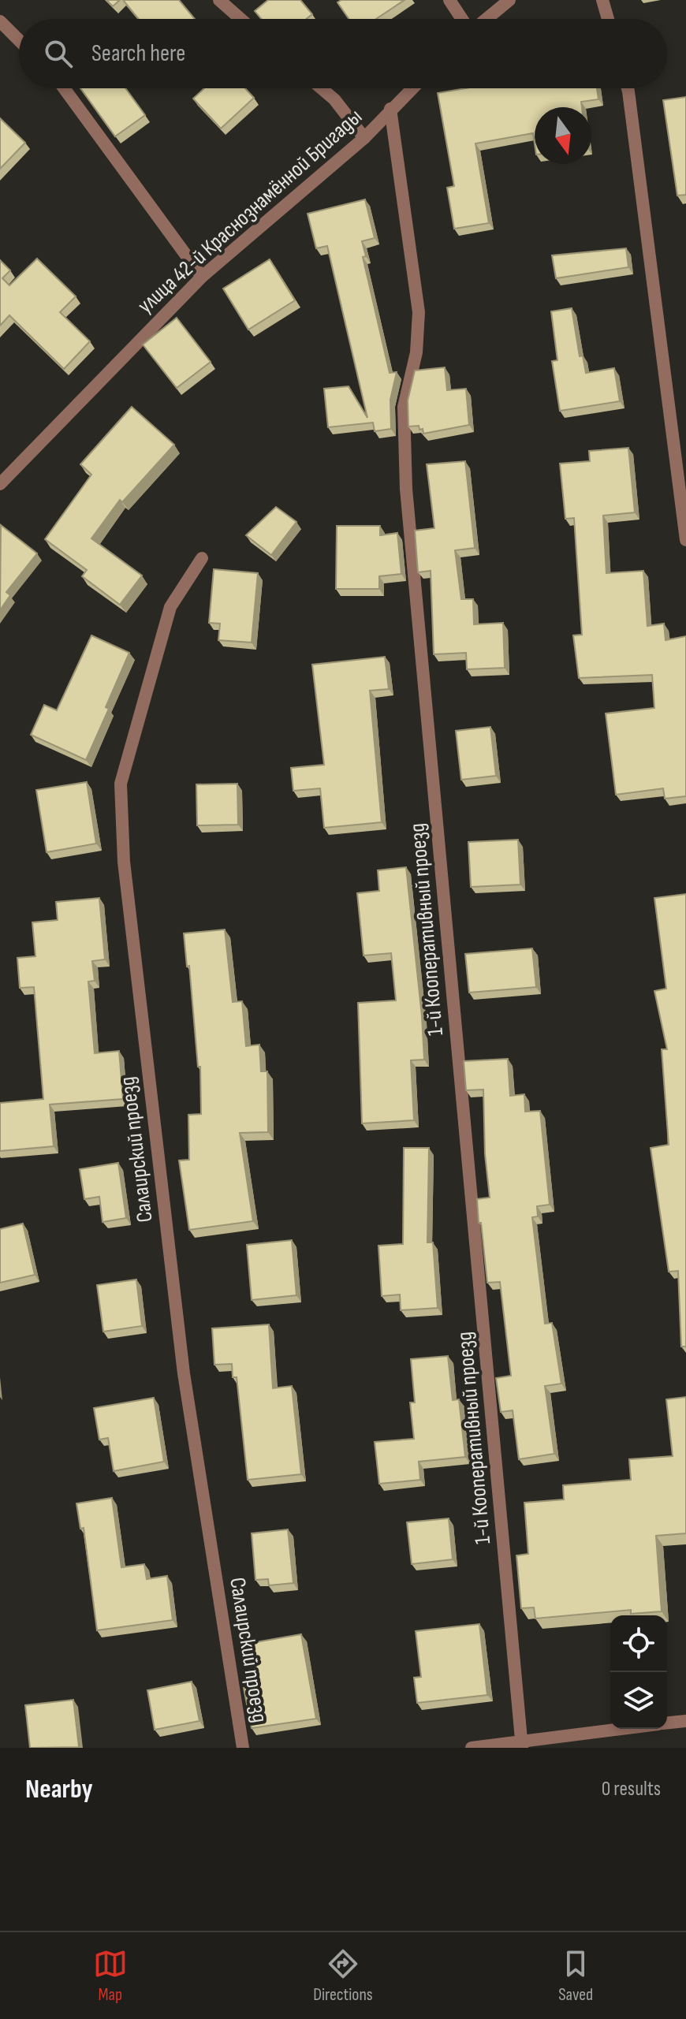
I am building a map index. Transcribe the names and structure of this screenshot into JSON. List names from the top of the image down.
{
  "streets": {
    "street": ["улица 42-й Краснознамённой Бригады", "1-й Кооперативный проезд", "Салаирский проезд"]
  },
  "crossings": [
    ["улица 42-й Краснознамённой Бригады", "1-й Кооперативный проезд"]
  ],
  "north": "bottom",
  "page": {
    "search": "Search here",
    "heading": ["Nearby", "0 results"],
    "nav": ["Map", "Directions", "Saved"]
  }
}
